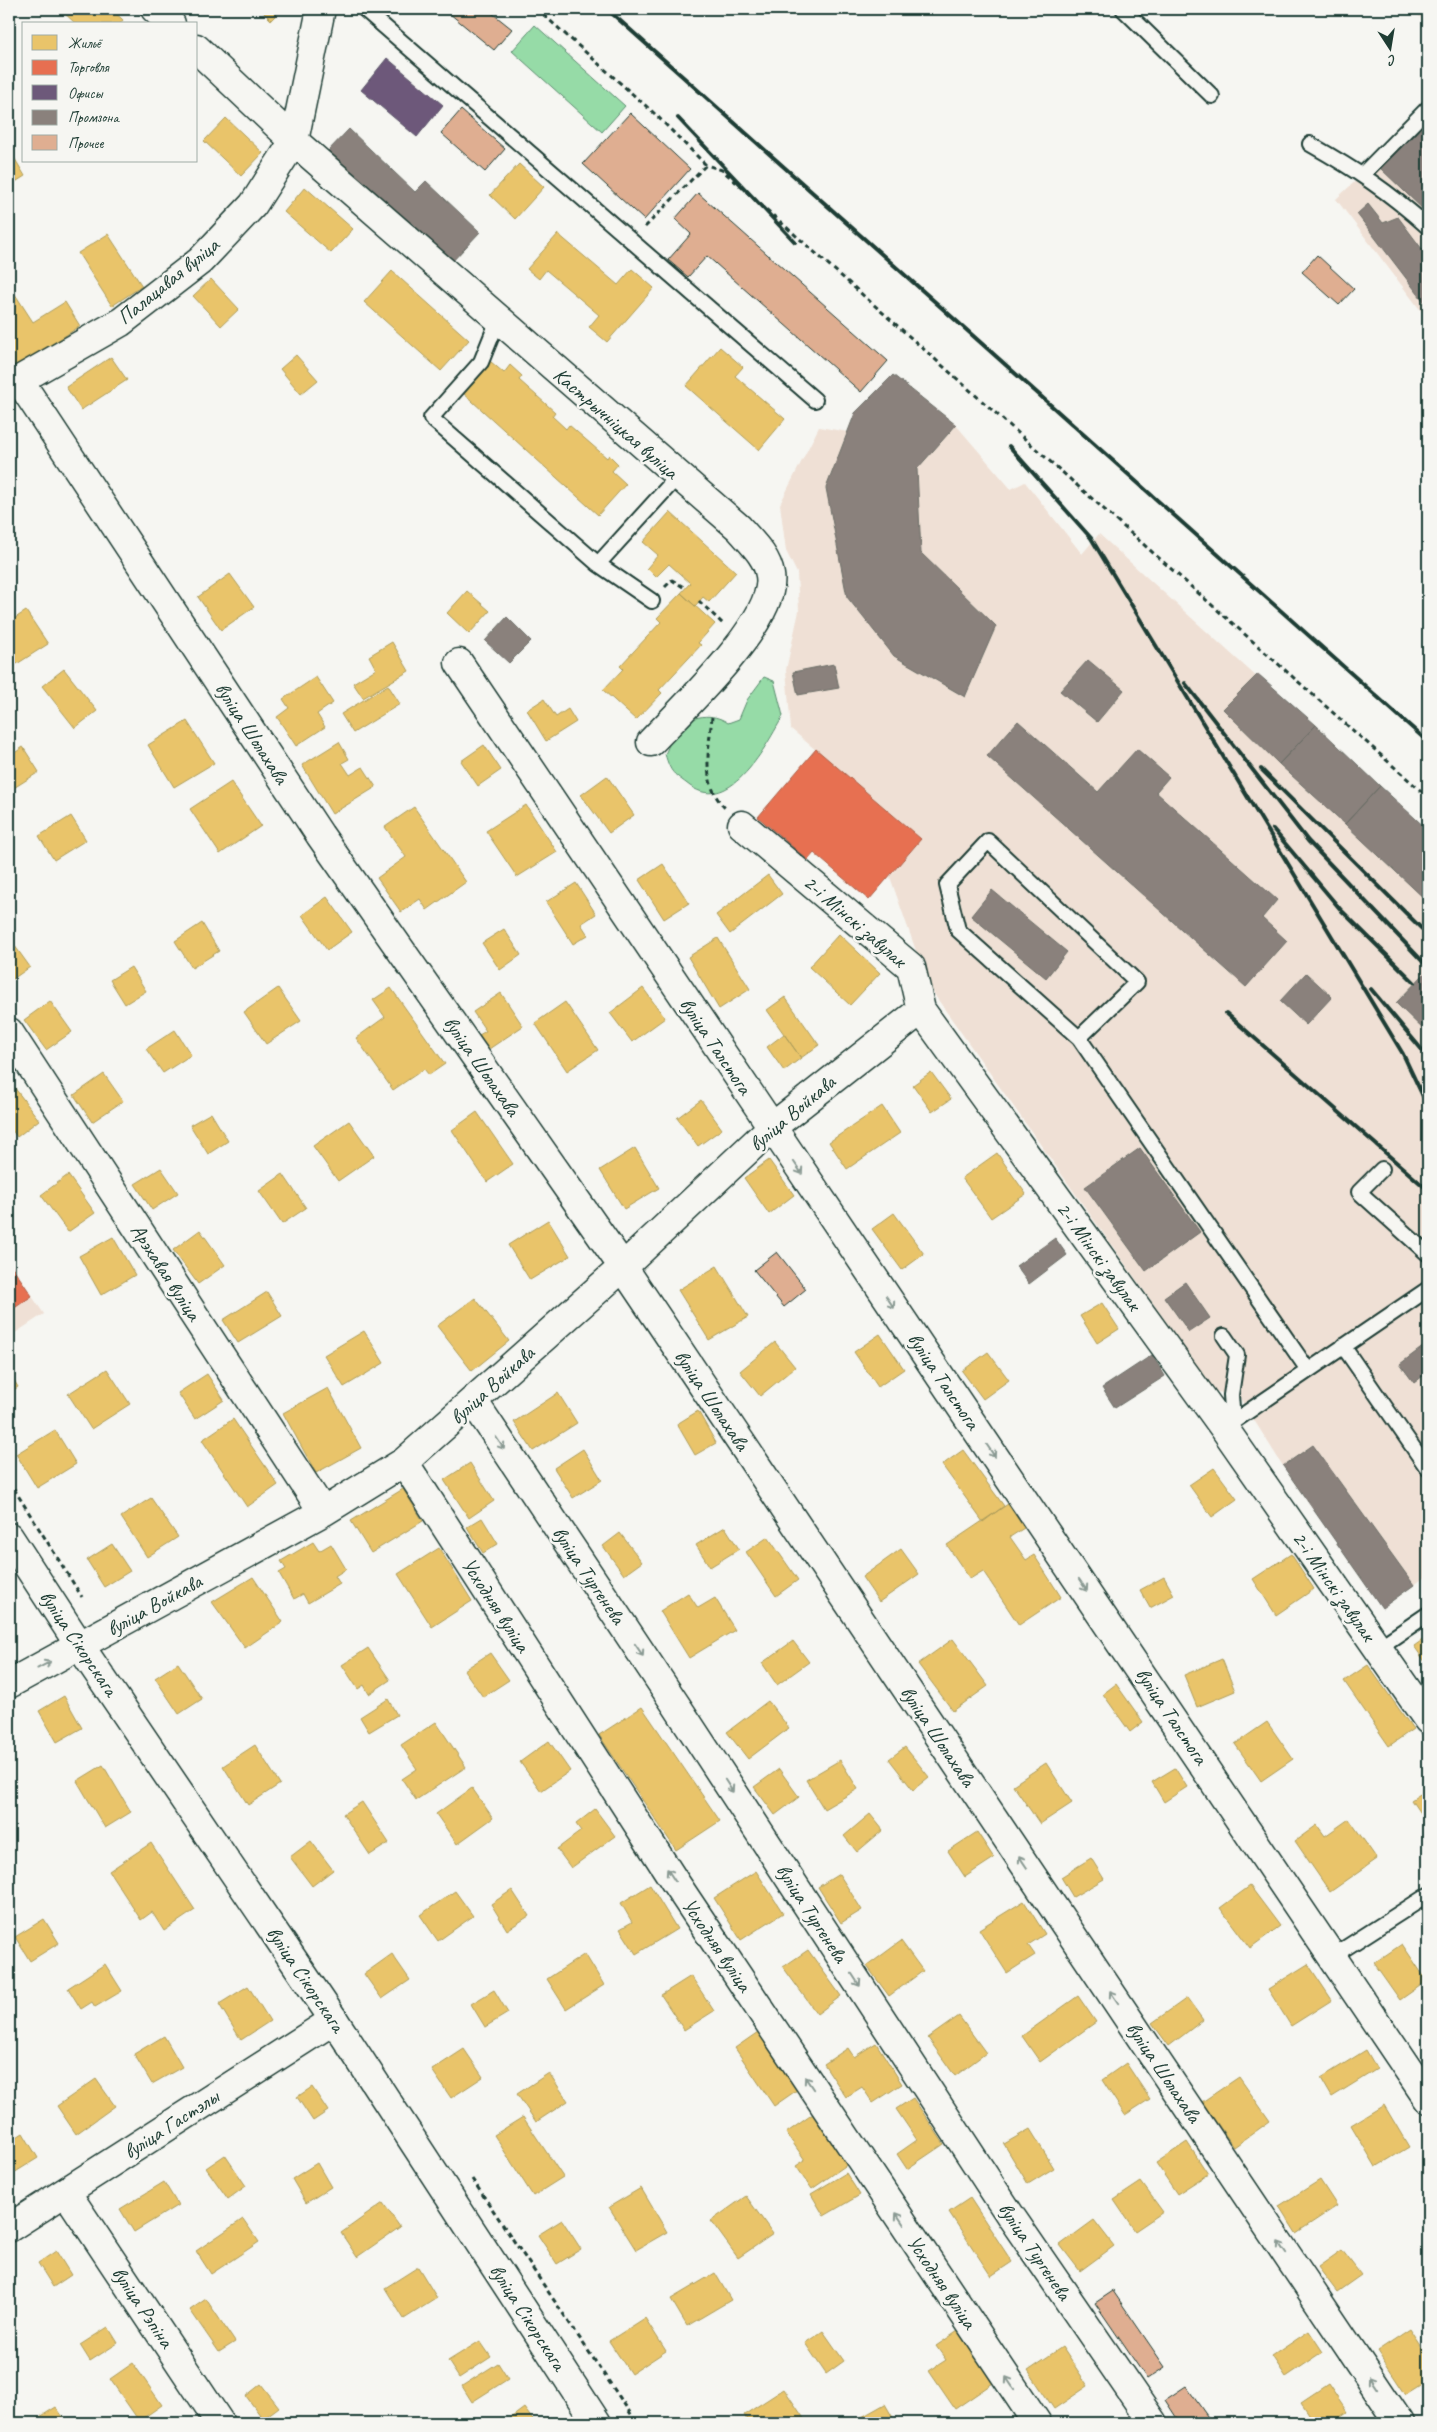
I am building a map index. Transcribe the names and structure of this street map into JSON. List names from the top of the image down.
{
  "streets": {
    "street": [
      "Палацавая вуліца",
      "Кастрычніцкая вуліца",
      "вуліца Шолахава",
      "2-і Мінскі завулак",
      "вуліца Талстога",
      "вуліца Войкава",
      "Арэхавая вуліца",
      "вуліца Тургенева",
      "Усходняя вуліца",
      "вуліца Сікорскага",
      "вуліца Гастэлы",
      "вуліца Рэпіна"
    ]
  },
  "crossings": [
    ["Палацавая вуліца", "Кастрычніцкая вуліца"],
    ["Палацавая вуліца", "вуліца Шолахава"],
    ["вуліца Шолахава", "вуліца Войкава"],
    ["2-і Мінскі завулак", "вуліца Войкава"],
    ["вуліца Талстога", "вуліца Войкава"],
    ["вуліца Войкава", "Арэхавая вуліца"],
    ["вуліца Войкава", "вуліца Тургенева"],
    ["вуліца Войкава", "Усходняя вуліца"],
    ["вуліца Войкава", "вуліца Сікорскага"],
    ["вуліца Сікорскага", "вуліца Гастэлы"],
    ["вуліца Гастэлы", "вуліца Рэпіна"]
  ],
  "one_way": [
    "вуліца Шолахава",
    "вуліца Талстога",
    "вуліца Тургенева",
    "Усходняя вуліца"
  ],
  "legend": [
    "Жильё",
    "Торговля",
    "Офисы",
    "Промзона",
    "Прочее"
  ],
  "north": "bottom"
}
